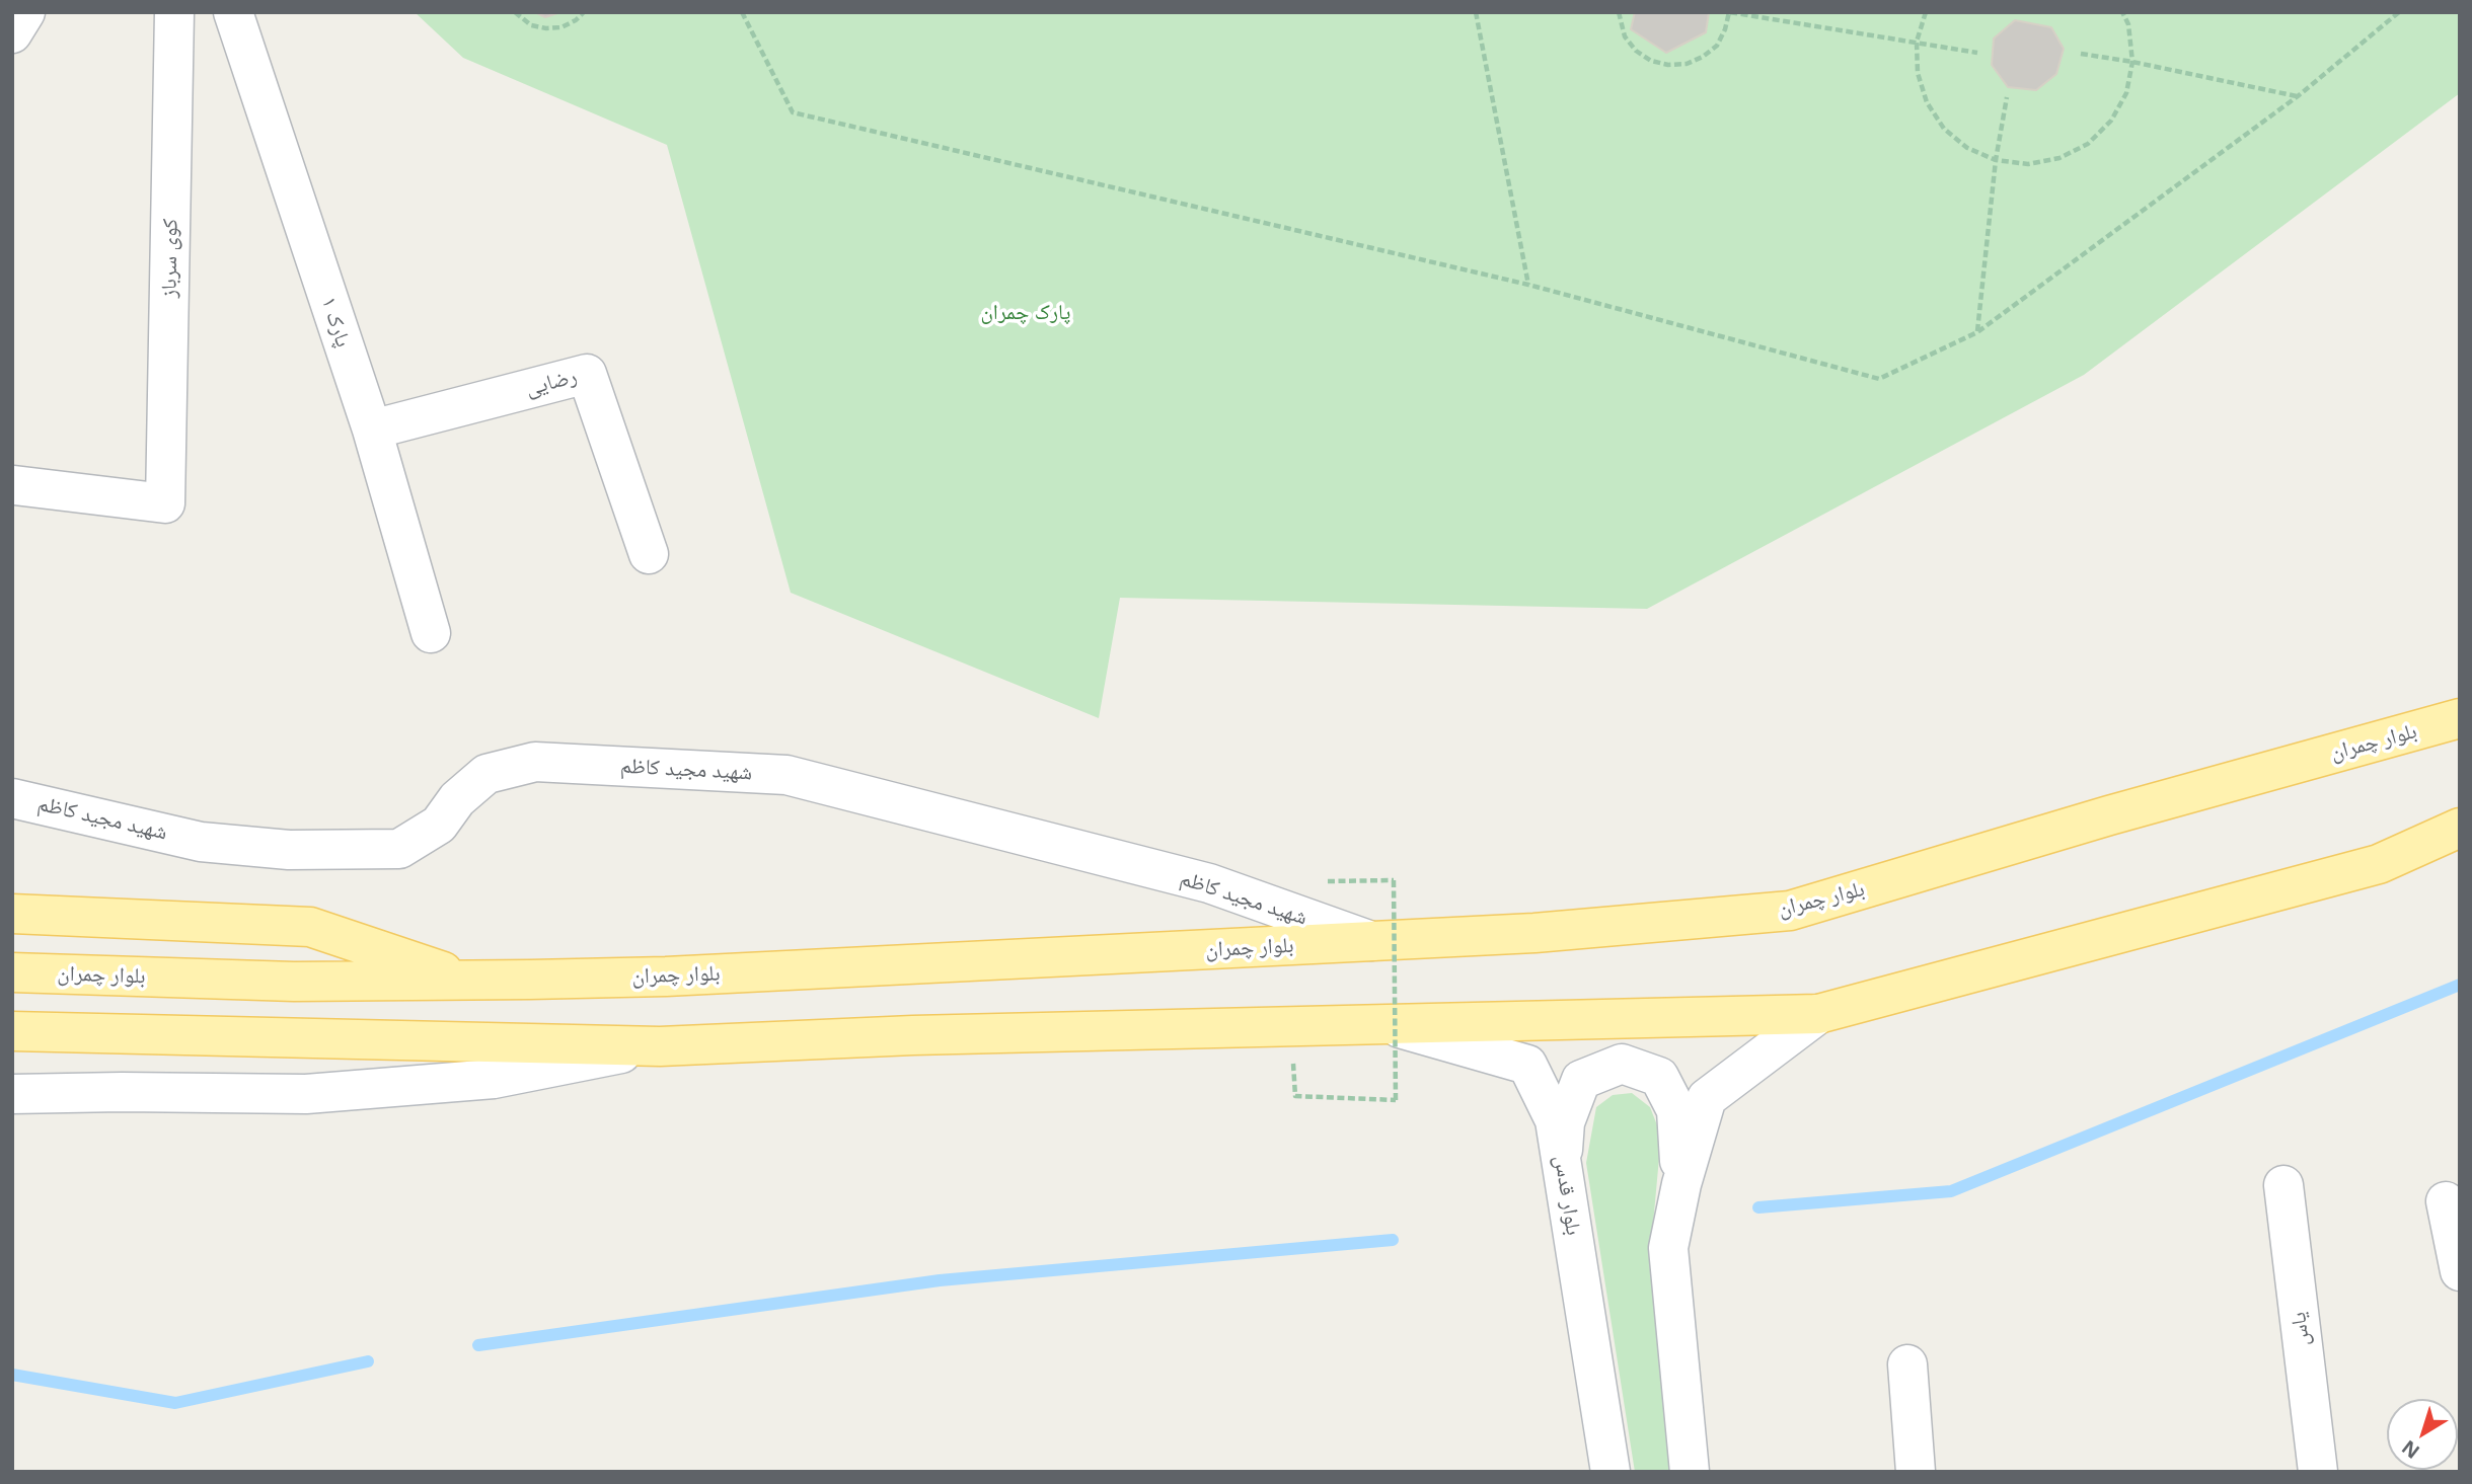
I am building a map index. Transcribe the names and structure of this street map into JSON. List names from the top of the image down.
{
  "streets": {
    "main road": ["بلوار چمران"],
    "street": [
      "کوی سرباز",
      "پارک ۱",
      "رضایی",
      "شهید مجید کاظم",
      "بلوار قدس",
      "یاس"
    ]
  },
  "crossings": [
    ["پارک ۱", "رضایی"],
    ["بلوار چمران", "شهید مجید کاظم"]
  ],
  "parks": ["پارک چمران"],
  "north": "bottom left"
}
